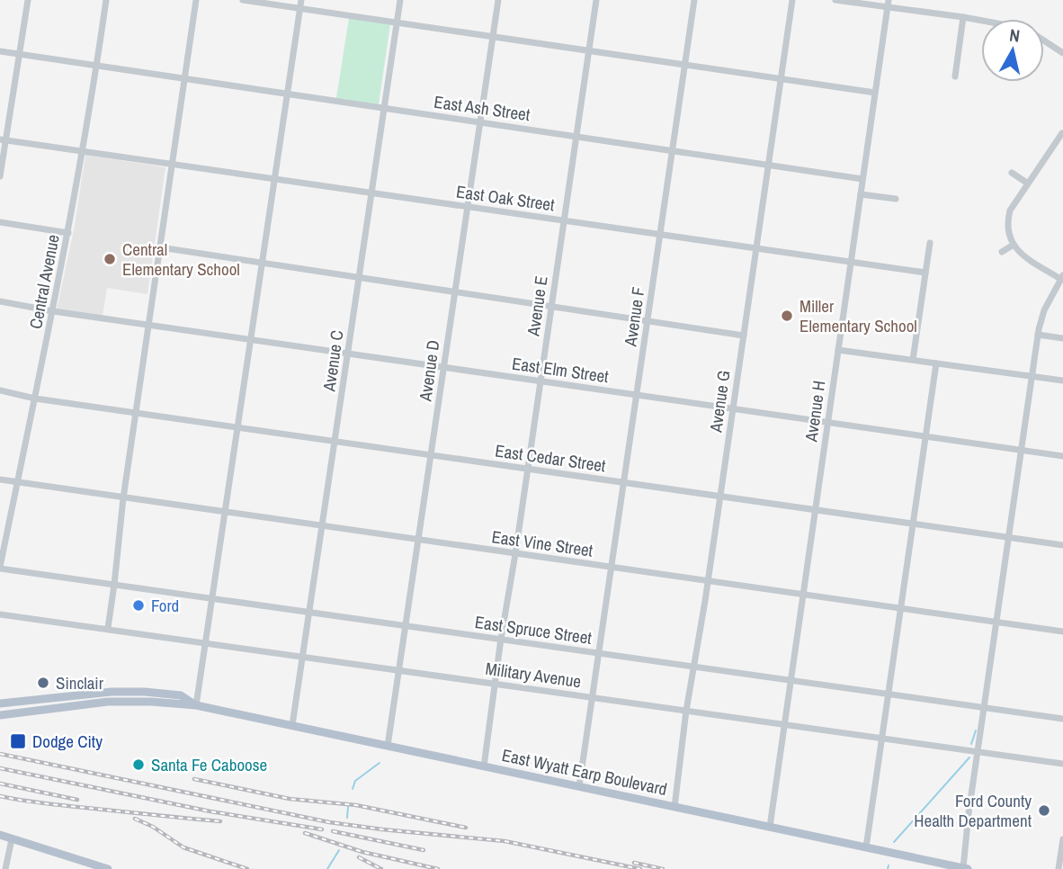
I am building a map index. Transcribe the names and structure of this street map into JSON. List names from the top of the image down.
{
  "streets": {
    "main road": ["East Wyatt Earp Boulevard"],
    "street": [
      "East Ash Street",
      "East Oak Street",
      "Central Avenue",
      "Avenue E",
      "Avenue F",
      "Avenue C",
      "East Elm Street",
      "Avenue D",
      "Avenue G",
      "Avenue H",
      "East Cedar Street",
      "East Vine Street",
      "East Spruce Street",
      "Military Avenue"
    ]
  },
  "crossings": [
    ["East Ash Street", "Central Avenue"],
    ["East Ash Street", "Avenue E"],
    ["East Ash Street", "Avenue F"],
    ["East Ash Street", "Avenue C"],
    ["East Ash Street", "Avenue D"],
    ["East Ash Street", "Avenue G"],
    ["East Ash Street", "Avenue H"],
    ["East Oak Street", "Central Avenue"],
    ["East Oak Street", "Avenue E"],
    ["East Oak Street", "Avenue F"],
    ["East Oak Street", "Avenue C"],
    ["East Oak Street", "Avenue D"],
    ["East Oak Street", "Avenue G"],
    ["East Oak Street", "Avenue H"],
    ["Central Avenue", "East Elm Street"],
    ["Central Avenue", "East Cedar Street"],
    ["Central Avenue", "East Vine Street"],
    ["Central Avenue", "East Spruce Street"],
    ["Avenue E", "East Elm Street"],
    ["Avenue E", "East Cedar Street"],
    ["Avenue E", "East Vine Street"],
    ["Avenue E", "East Spruce Street"],
    ["Avenue E", "Military Avenue"],
    ["Avenue E", "East Wyatt Earp Boulevard"],
    ["Avenue F", "East Elm Street"],
    ["Avenue F", "East Cedar Street"],
    ["Avenue F", "East Vine Street"],
    ["Avenue F", "East Spruce Street"],
    ["Avenue F", "Military Avenue"],
    ["Avenue F", "East Wyatt Earp Boulevard"],
    ["Avenue C", "East Elm Street"],
    ["Avenue C", "East Cedar Street"],
    ["Avenue C", "East Vine Street"],
    ["Avenue C", "East Spruce Street"],
    ["Avenue C", "Military Avenue"],
    ["Avenue C", "East Wyatt Earp Boulevard"],
    ["East Elm Street", "Avenue D"],
    ["East Elm Street", "Avenue G"],
    ["East Elm Street", "Avenue H"],
    ["Avenue D", "East Cedar Street"],
    ["Avenue D", "East Vine Street"],
    ["Avenue D", "East Spruce Street"],
    ["Avenue D", "Military Avenue"],
    ["Avenue D", "East Wyatt Earp Boulevard"],
    ["Avenue G", "East Cedar Street"],
    ["Avenue G", "East Vine Street"],
    ["Avenue G", "East Spruce Street"],
    ["Avenue G", "Military Avenue"],
    ["Avenue G", "East Wyatt Earp Boulevard"],
    ["Avenue H", "East Cedar Street"],
    ["Avenue H", "East Vine Street"],
    ["Avenue H", "East Spruce Street"],
    ["Avenue H", "Military Avenue"],
    ["Avenue H", "East Wyatt Earp Boulevard"]
  ],
  "places": {
    "other": [
      "Central Elementary School",
      "Miller Elementary School",
      "Ford",
      "Sinclair",
      "Santa Fe Caboose",
      "Ford County Health Department"
    ],
    "transit": ["Dodge City"]
  },
  "north": "top"
}
